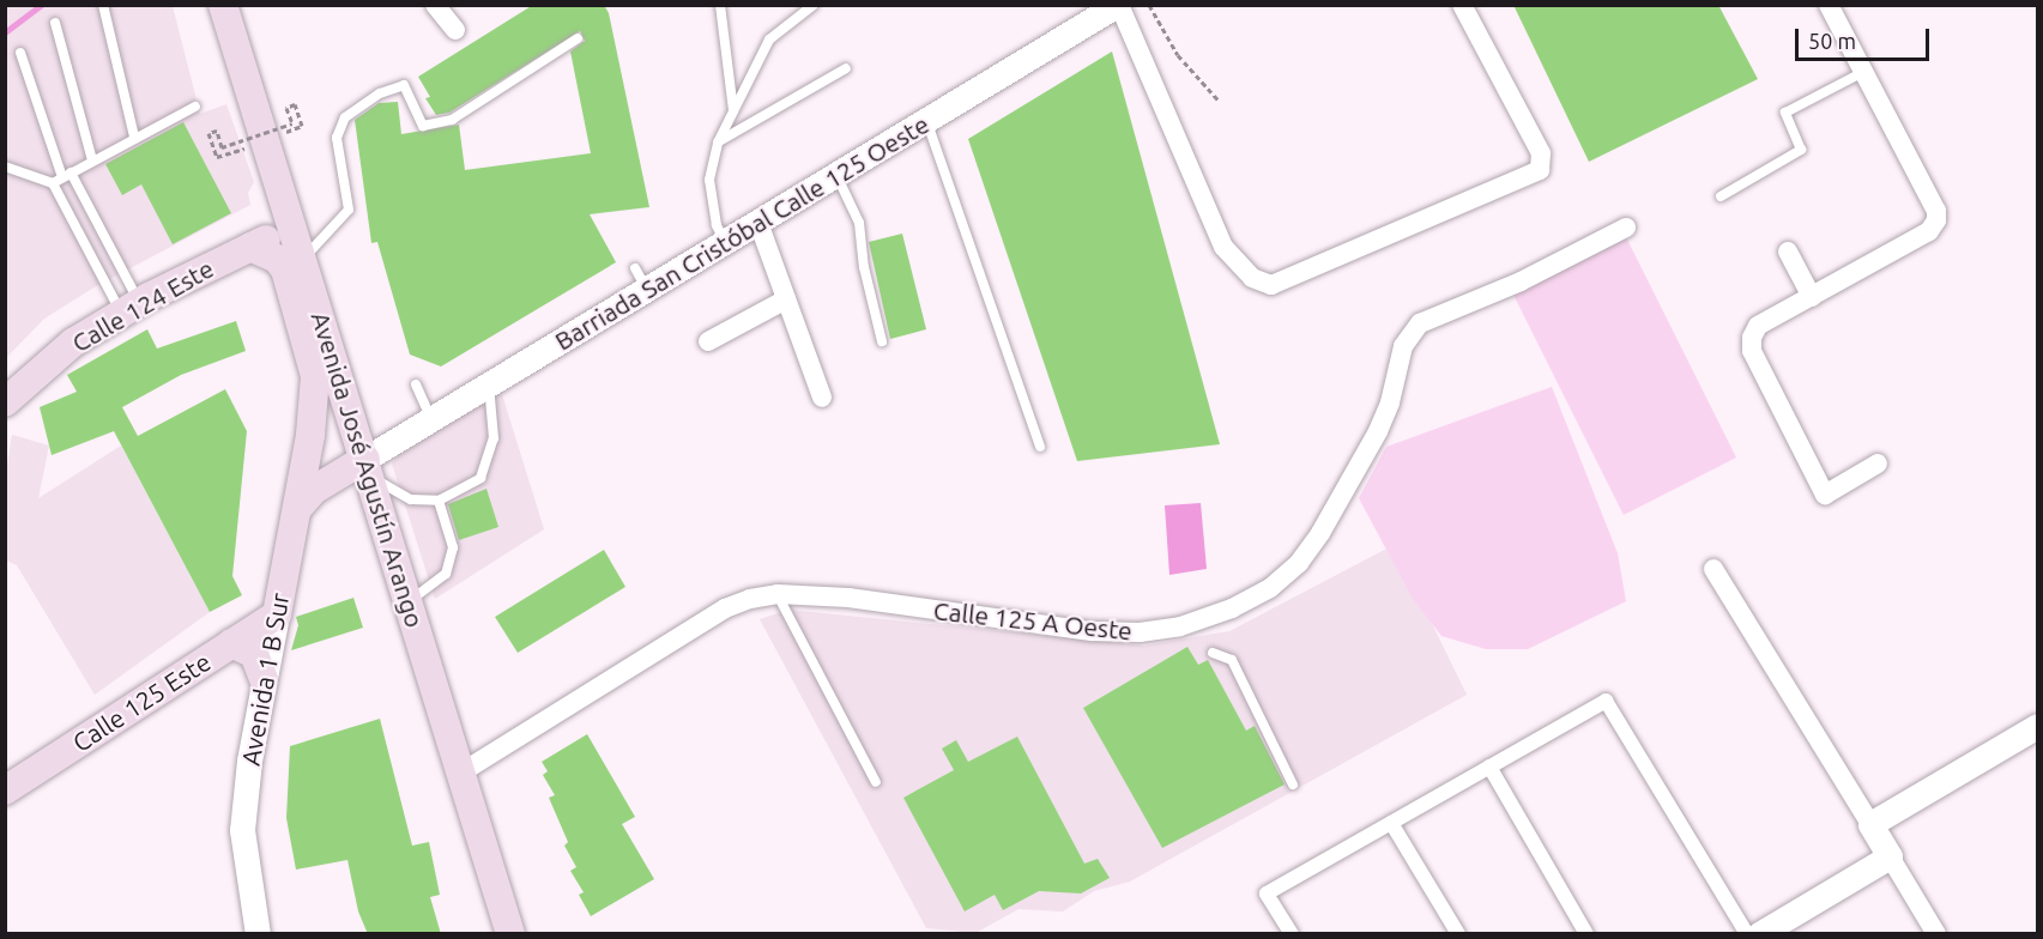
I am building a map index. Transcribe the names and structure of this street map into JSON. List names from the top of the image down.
{
  "streets": {
    "main road": [
      "Calle 124 Este",
      "Avenida José Agustín Arango",
      "Avenida 1 B Sur",
      "Calle 125 Este"
    ],
    "street": ["Barriada San Cristóbal Calle 125 Oeste", "Calle 125 A Oeste"]
  },
  "crossings": [
    ["Barriada San Cristóbal Calle 125 Oeste", "Avenida José Agustín Arango"],
    ["Calle 124 Este", "Avenida José Agustín Arango"],
    ["Calle 124 Este", "Avenida 1 B Sur"],
    ["Avenida José Agustín Arango", "Calle 125 A Oeste"],
    ["Avenida 1 B Sur", "Calle 125 Este"]
  ],
  "scale_bar": "50 m"
}
